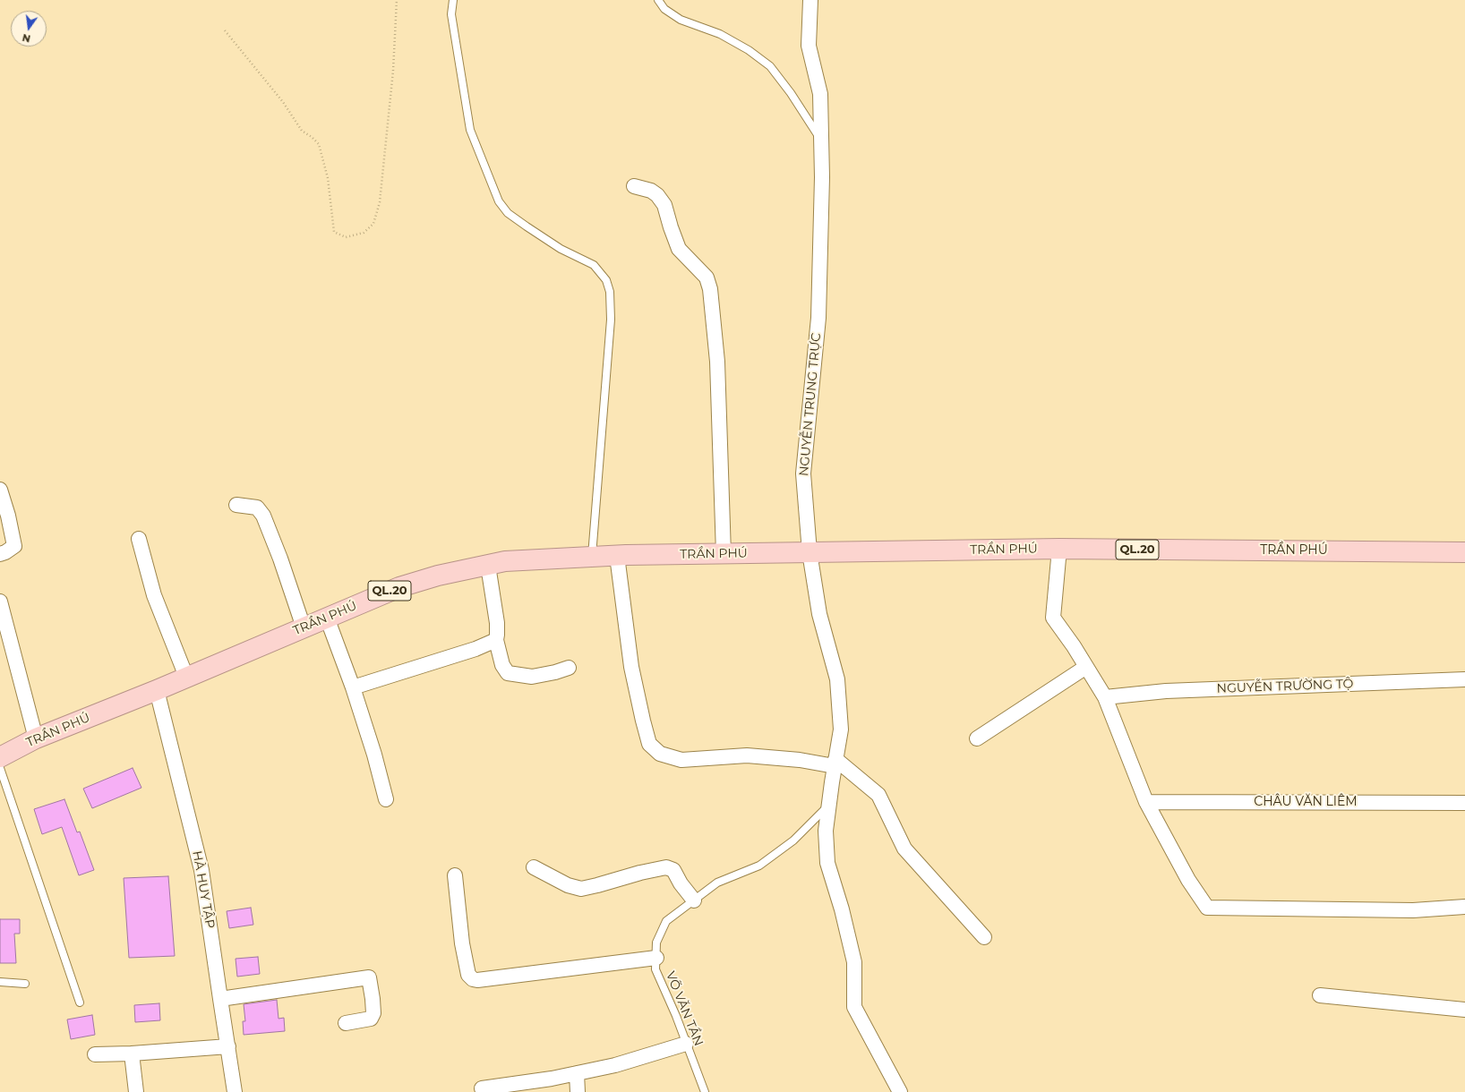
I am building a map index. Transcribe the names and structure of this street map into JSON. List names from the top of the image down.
{
  "streets": {
    "highway": ["TRẦN PHÚ", "QL.20"],
    "street": [
      "NGUYỄN TRUNG TRỰC",
      "NGUYỄN TRƯỜNG TỘ",
      "CHÂU VĂN LIÊM",
      "HÀ HUY TẬP"
    ],
    "lane": ["VÕ VĂN TẦN"]
  },
  "crossings": [
    ["NGUYỄN TRUNG TRỰC", "TRẦN PHÚ"],
    ["NGUYỄN TRUNG TRỰC", "VÕ VĂN TẦN"],
    ["TRẦN PHÚ", "HÀ HUY TẬP"]
  ],
  "north": "bottom"
}
